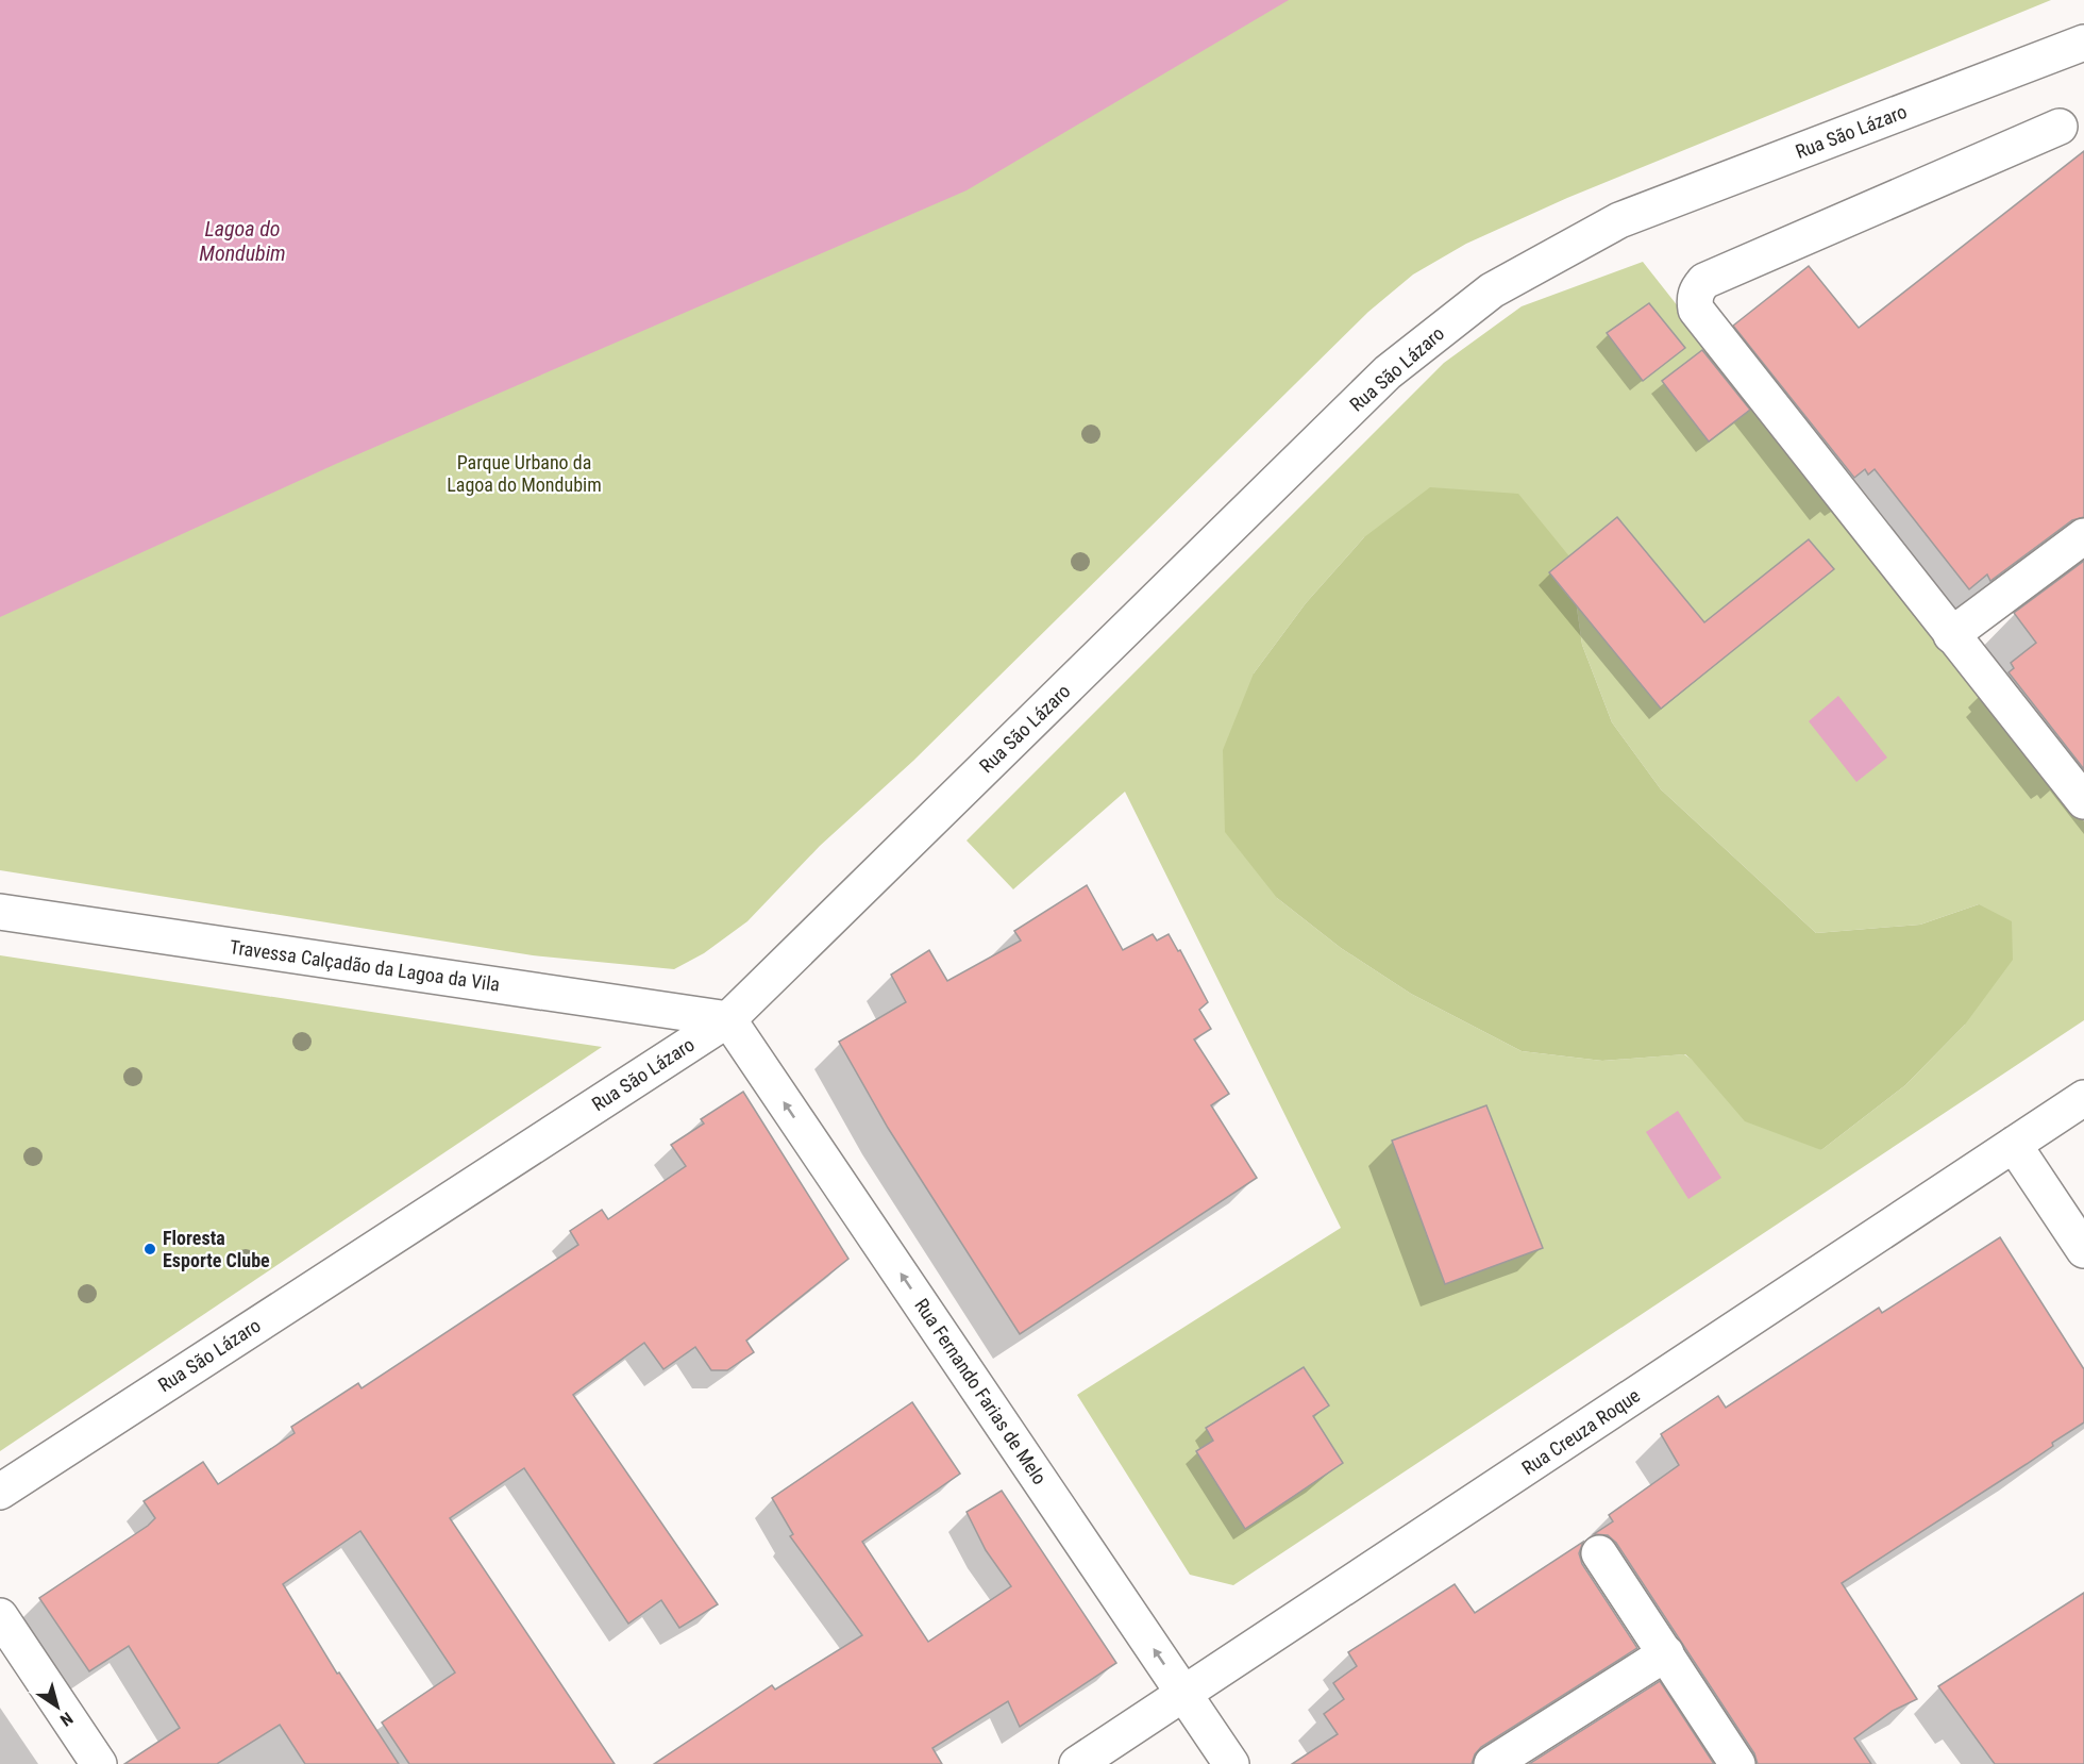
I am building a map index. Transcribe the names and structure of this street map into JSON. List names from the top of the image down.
{
  "streets": {
    "street": [
      "Rua São Lázaro",
      "Travessa Calçadão da Lagoa da Vila",
      "Rua Fernando Farias de Melo",
      "Rua Creuza Roque"
    ]
  },
  "crossings": [
    ["Rua São Lázaro", "Travessa Calçadão da Lagoa da Vila"],
    ["Rua São Lázaro", "Rua Fernando Farias de Melo"],
    ["Travessa Calçadão da Lagoa da Vila", "Rua Fernando Farias de Melo"],
    ["Rua Fernando Farias de Melo", "Rua Creuza Roque"]
  ],
  "one_way": ["Rua Fernando Farias de Melo"],
  "water": ["Lagoa do Mondubim"],
  "parks": ["Parque Urbano da Lagoa do Mondubim"],
  "places": ["Floresta Esporte Clube"],
  "north": "bottom right"
}
